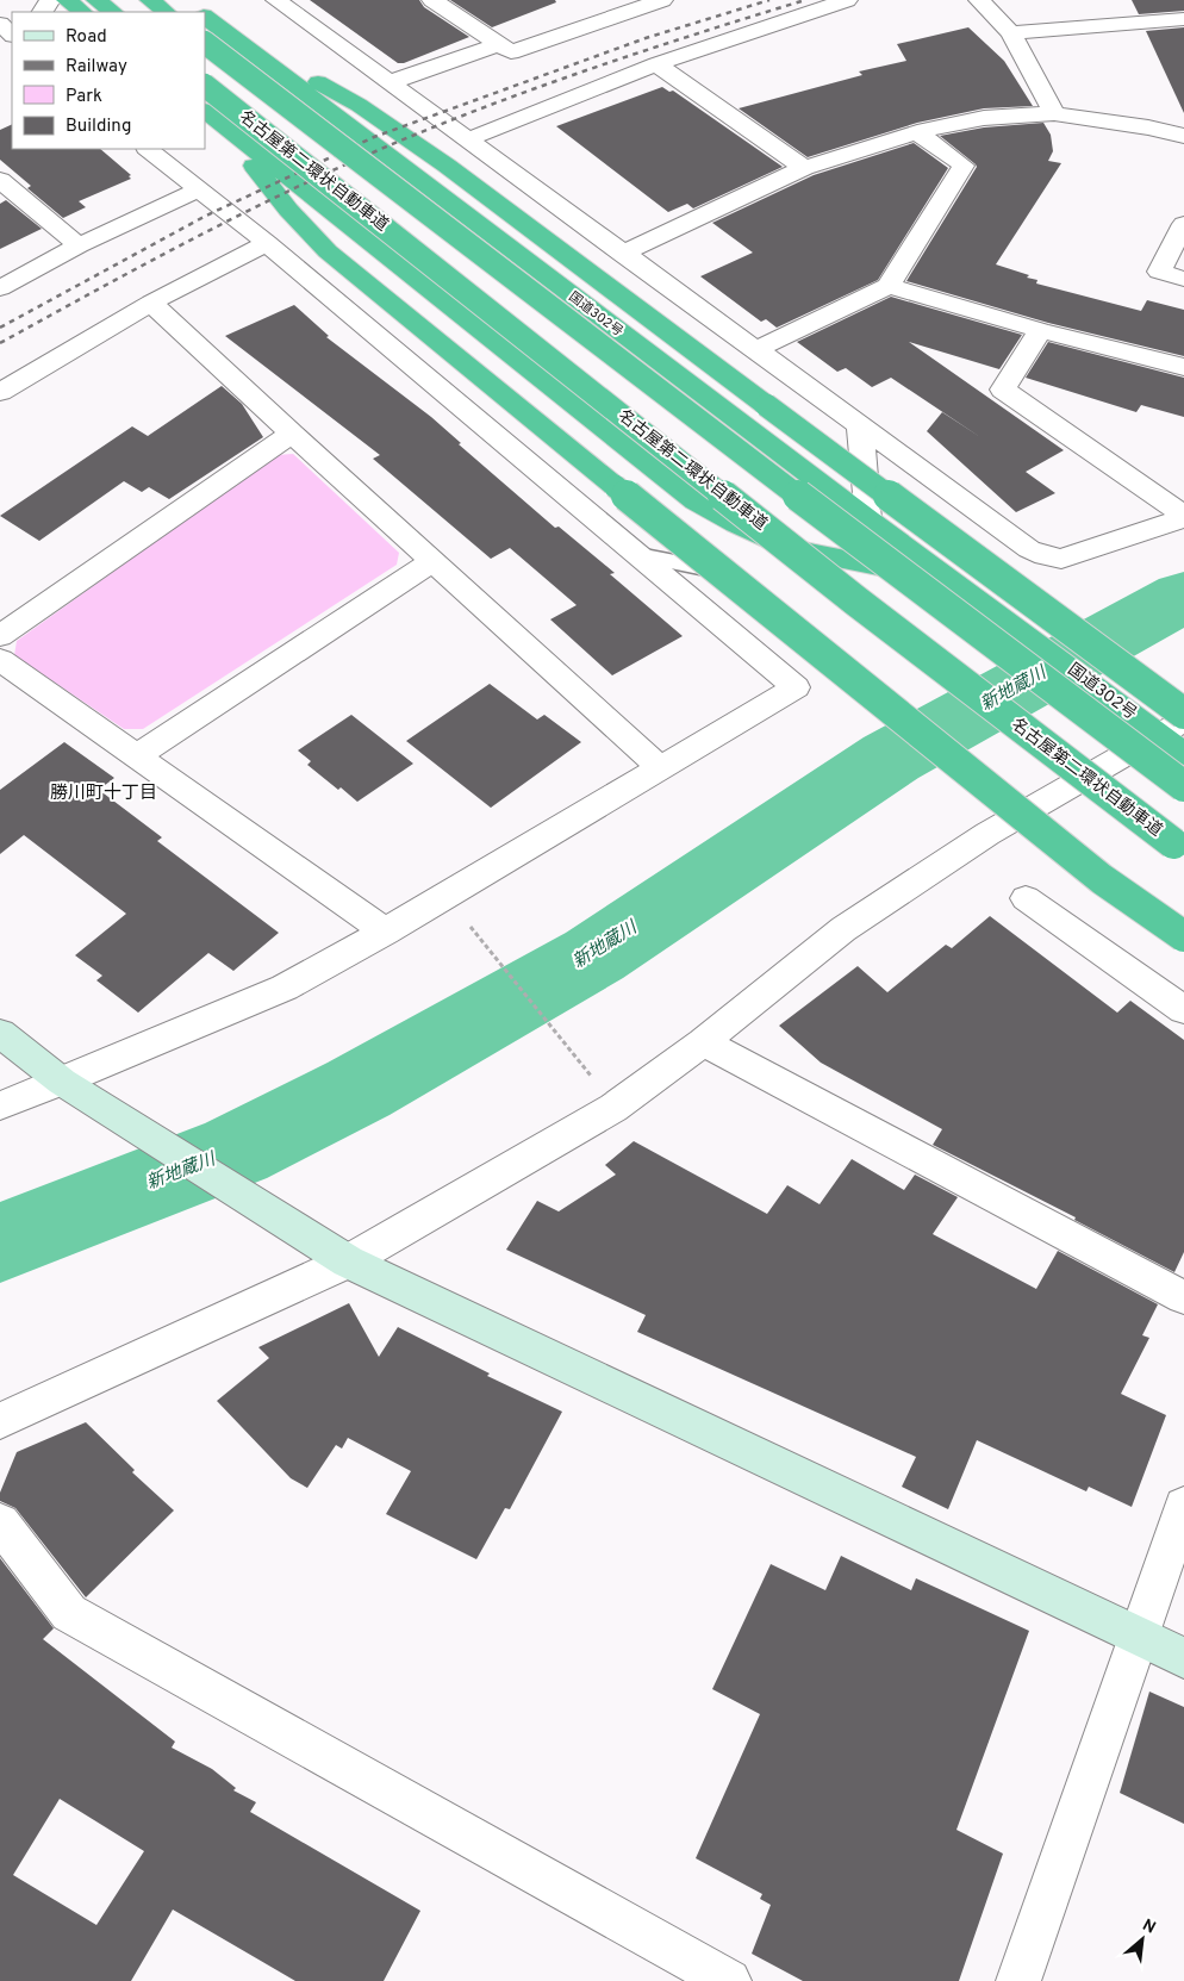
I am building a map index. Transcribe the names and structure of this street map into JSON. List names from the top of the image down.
{
  "streets": {
    "highway": ["名古屋第二環状自動車道", "国道302号"]
  },
  "districts": ["勝川町十丁目"],
  "water": ["新地蔵川"],
  "legend": [
    "Road",
    "Railway",
    "Park",
    "Building"
  ],
  "north": "top right"
}
